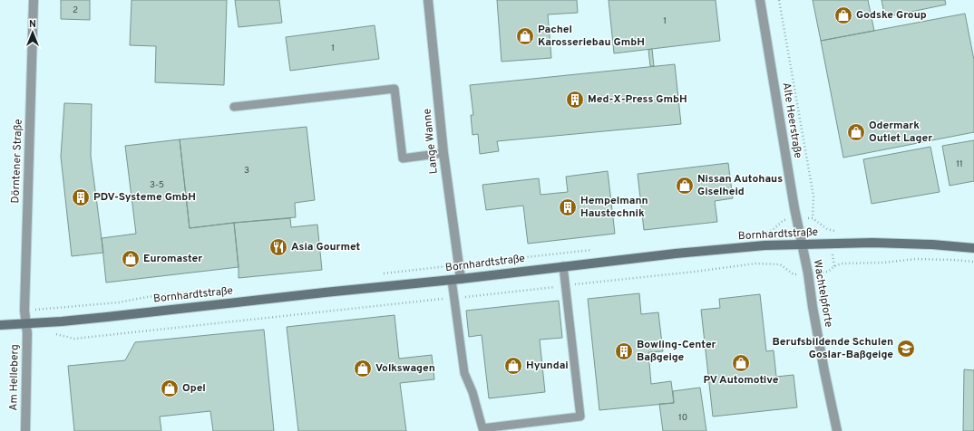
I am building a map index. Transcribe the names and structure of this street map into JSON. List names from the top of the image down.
{
  "streets": {
    "street": [
      "Alte Heerstraße",
      "Lange Wanne",
      "Dörntener Straße",
      "Bornhardtstraße",
      "Wachtelpforte",
      "Am Helleberg"
    ]
  },
  "crossings": [
    ["Alte Heerstraße", "Bornhardtstraße"],
    ["Alte Heerstraße", "Wachtelpforte"],
    ["Lange Wanne", "Bornhardtstraße"],
    ["Dörntener Straße", "Bornhardtstraße"],
    ["Dörntener Straße", "Am Helleberg"],
    ["Bornhardtstraße", "Wachtelpforte"],
    ["Bornhardtstraße", "Am Helleberg"]
  ],
  "places": {
    "shop": [
      "Godske Group",
      "Pachel Karosseriebau GmbH",
      "Odermark Outlet Lager",
      "Nissan Autohaus Giselheid",
      "Euromaster",
      "PV Automotive",
      "Hyundai",
      "Volkswagen",
      "Opel"
    ],
    "building": [
      "Med-X-Press GmbH",
      "PDV-Systeme GmbH",
      "Hempelmann Haustechnik",
      "Bowling-Center Baßgeige"
    ],
    "restaurant": ["Asia Gourmet"],
    "school or university": ["Berufsbildende Schulen Goslar-Baßgeige"]
  },
  "house_numbers": [
    "2",
    "1",
    "1",
    "11",
    "3",
    "3-5",
    "10"
  ],
  "north": "top"
}
